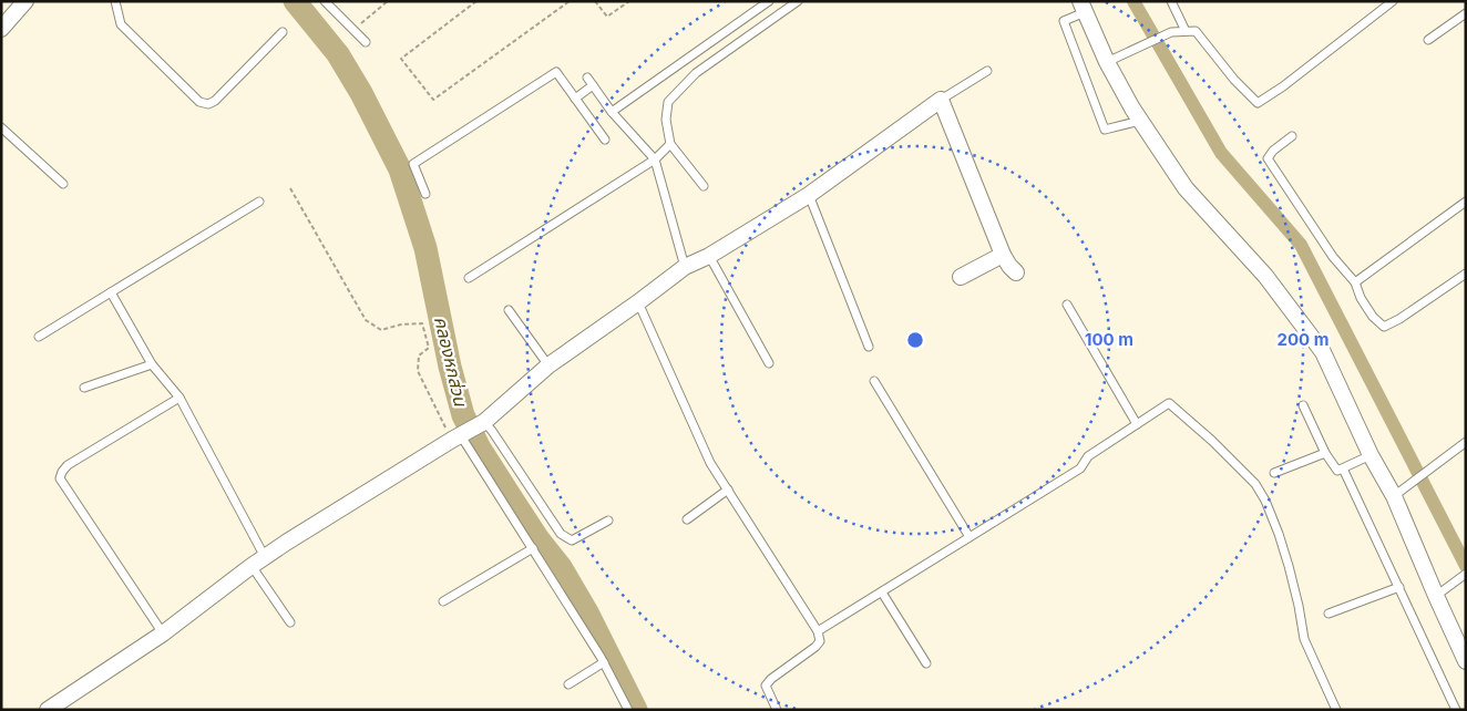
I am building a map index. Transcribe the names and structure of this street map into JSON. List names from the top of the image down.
{
  "water": ["คลองหกส่วน"],
  "rings": ["100 m", "200 m"]
}
